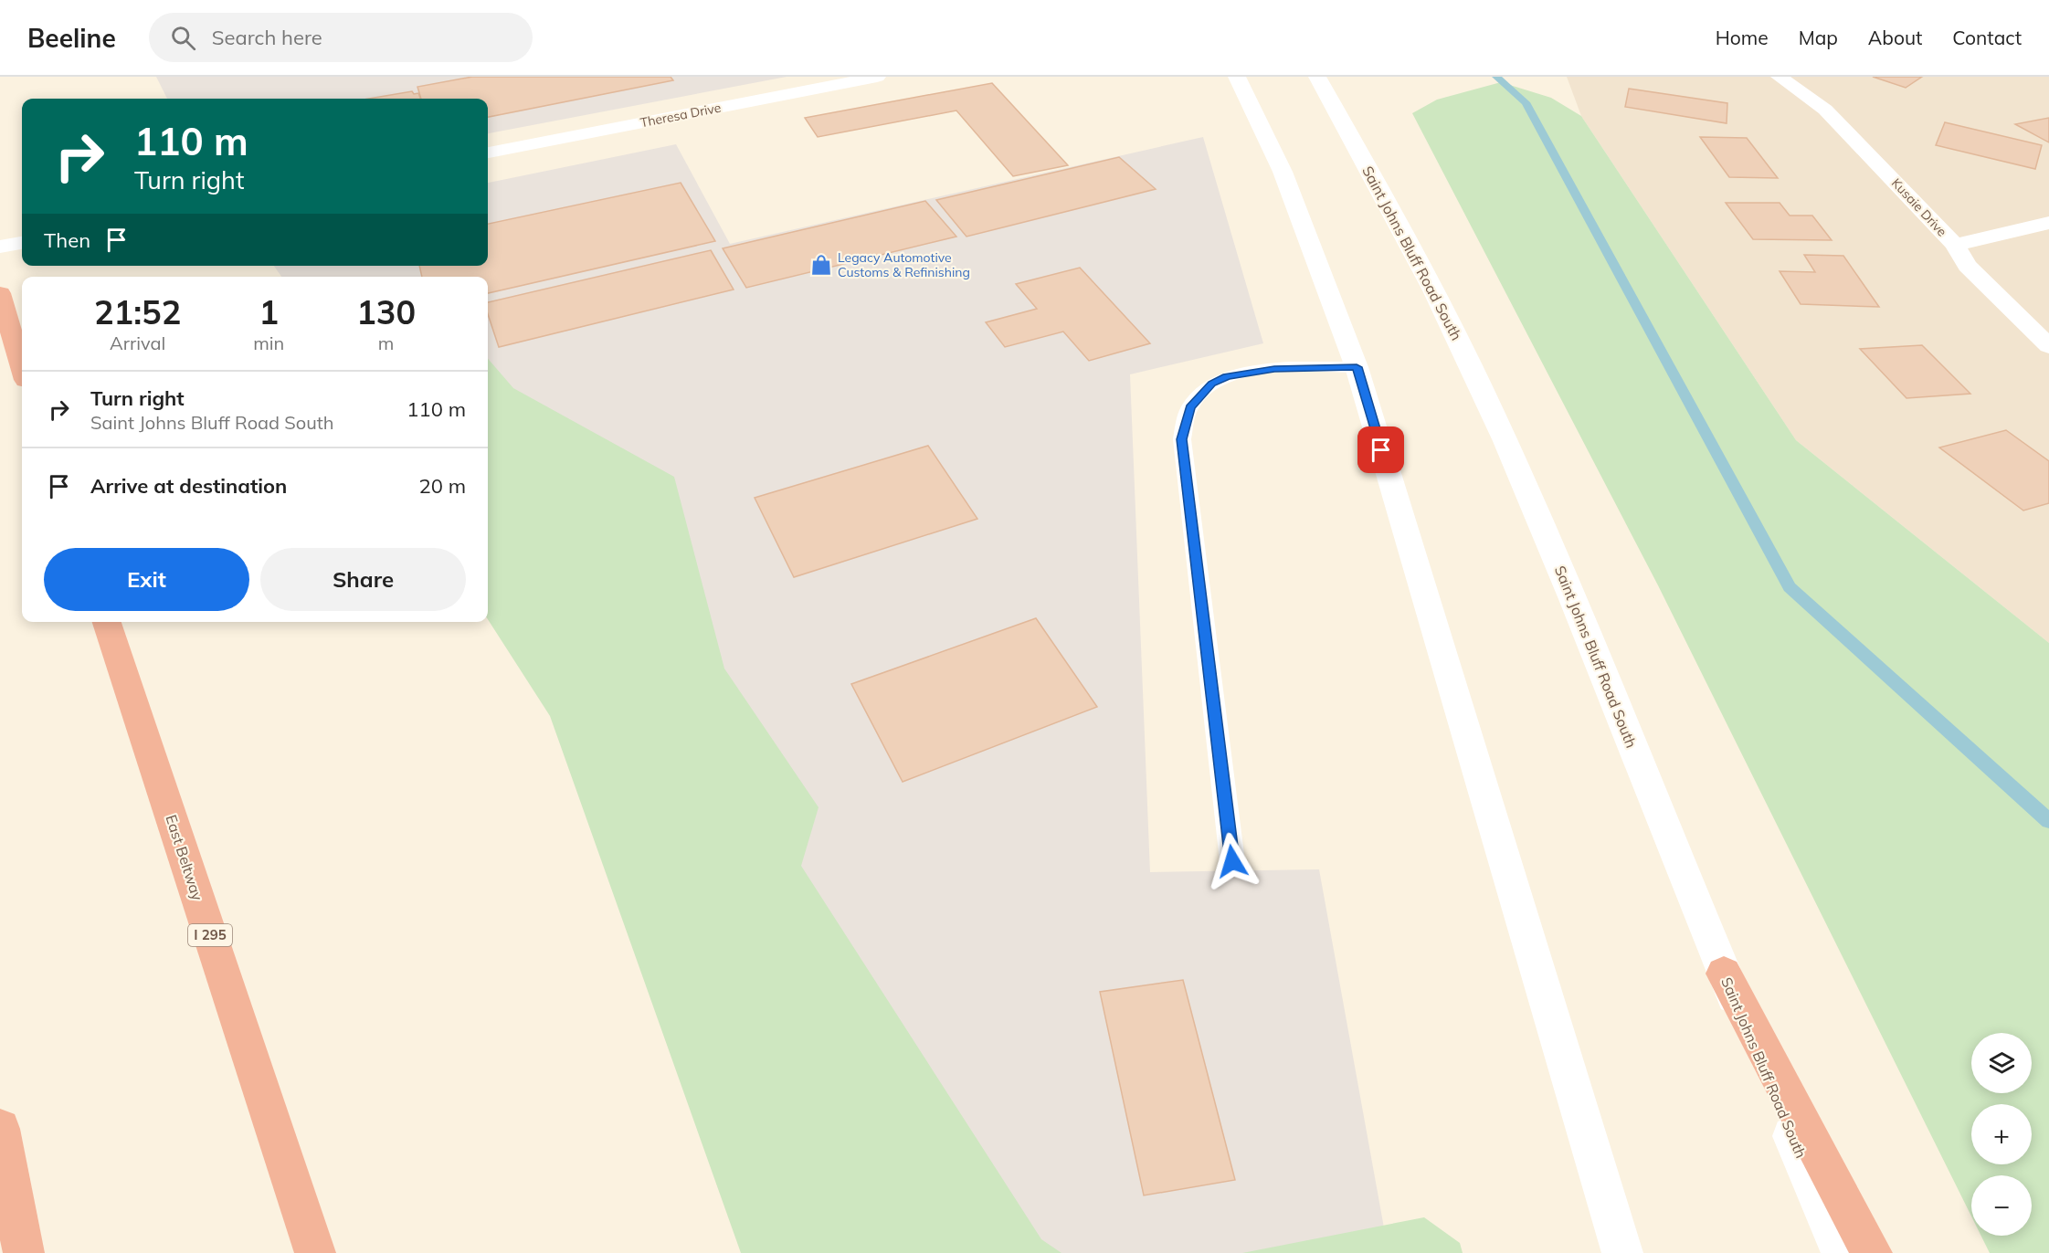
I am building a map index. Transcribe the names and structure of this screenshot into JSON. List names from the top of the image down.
{
  "streets": {
    "highway": ["East Beltway", "I 295"],
    "main road": ["Theresa Drive", "Kusaie Drive", "Saint Johns Bluff Road South"]
  },
  "places": {
    "shop": ["Legacy Automotive Customs & Refinishing"]
  },
  "page": {
    "header": "Beeline",
    "search": "Search here",
    "nav": [
      "Home",
      "Map",
      "About",
      "Contact"
    ],
    "turn": ["110 m", "Turn right"],
    "then": "Then",
    "eta": [
      "21:52",
      "Arrival",
      "1",
      "min",
      "130",
      "m"
    ],
    "list": [
      {
        "name": "Turn right",
        "note": "Saint Johns Bluff Road South",
        "value": "110 m"
      },
      {
        "name": "Arrive at destination",
        "value": "20 m"
      }
    ],
    "buttons": ["Exit", "Share"],
    "map_buttons": ["+", "−"]
  }
}
